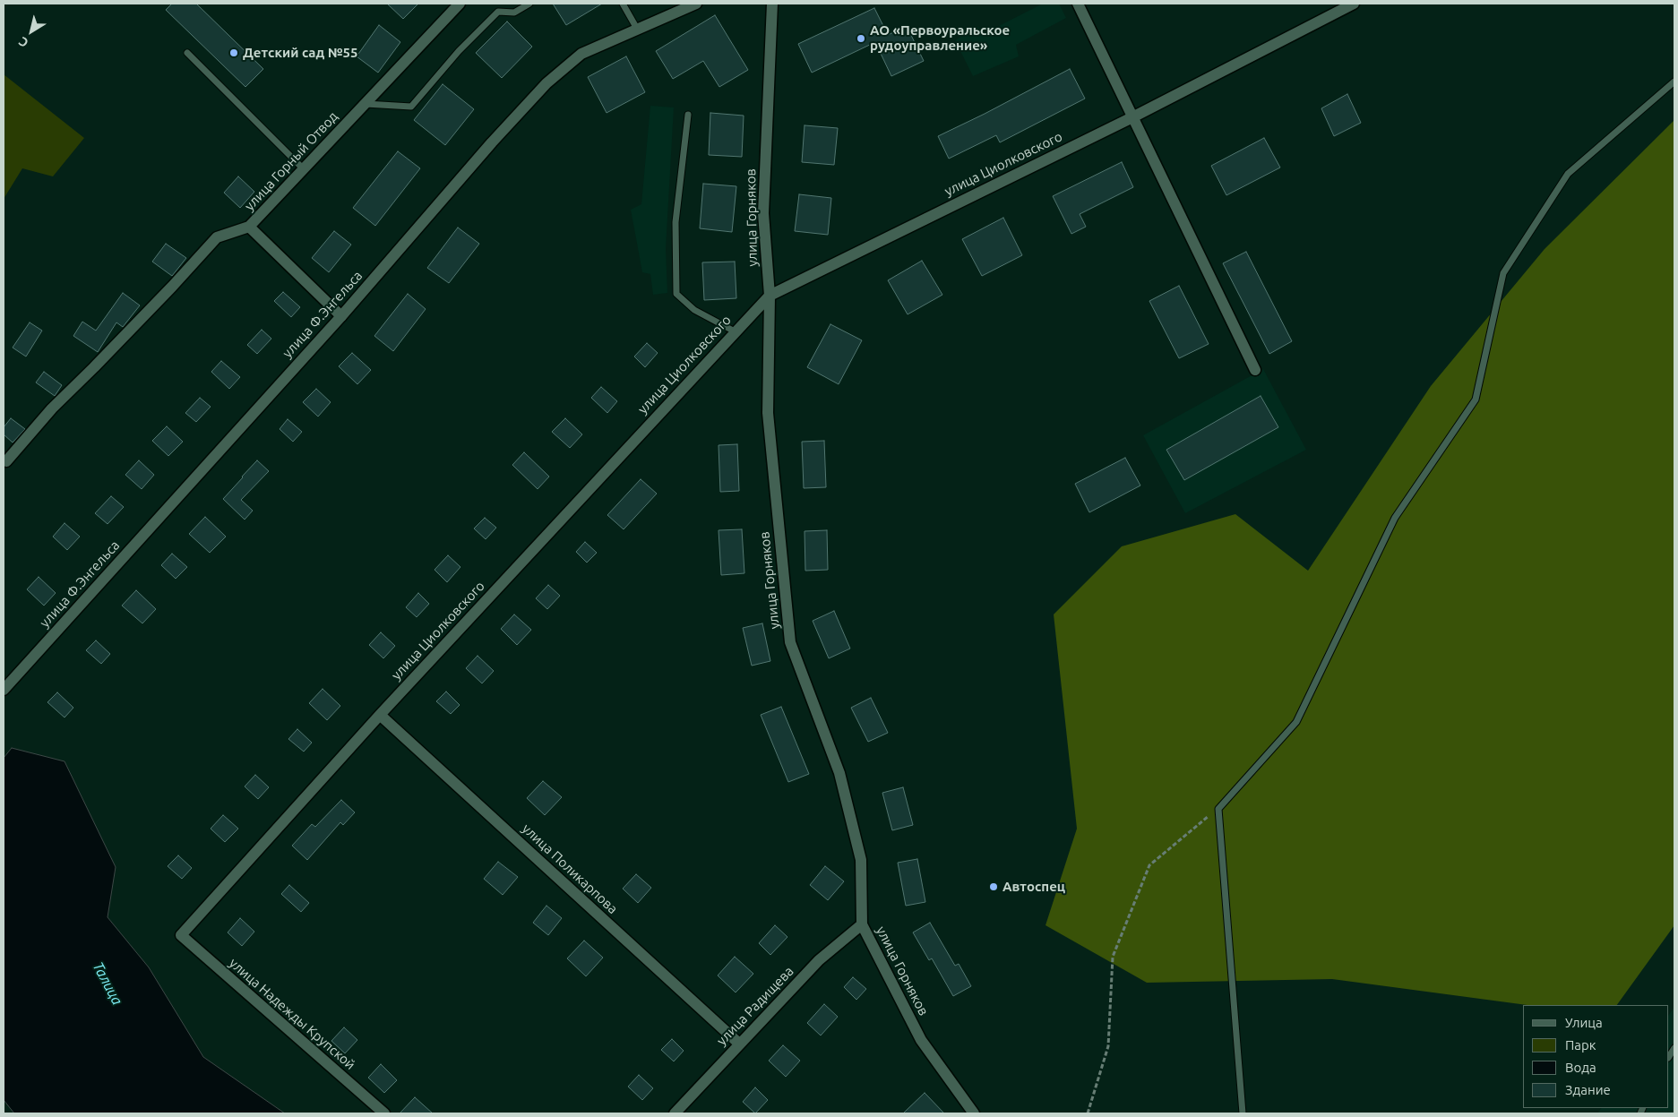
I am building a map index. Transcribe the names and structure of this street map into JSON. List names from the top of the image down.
{
  "streets": {
    "street": [
      "улица Горный Отвод",
      "улица Циолковского",
      "улица Горняков",
      "улица Ф.Энгельса",
      "улица Поликарпова",
      "улица Радищева",
      "улица Надежды Крупской"
    ]
  },
  "crossings": [
    ["улица Циолковского", "улица Горняков"],
    ["улица Циолковского", "улица Поликарпова"],
    ["улица Циолковского", "улица Надежды Крупской"],
    ["улица Горняков", "улица Радищева"],
    ["улица Поликарпова", "улица Радищева"]
  ],
  "water": ["Талица"],
  "places": ["АО «Первоуральское рудоуправление»", "Детский сад №55", "Автоспец"],
  "legend": [
    "Улица",
    "Парк",
    "Вода",
    "Здание"
  ],
  "north": "bottom left"
}
